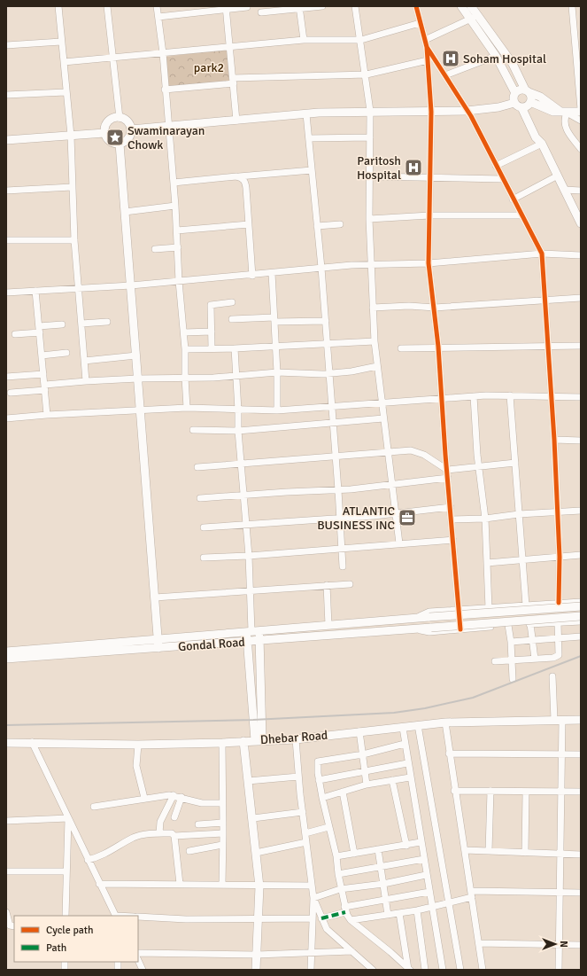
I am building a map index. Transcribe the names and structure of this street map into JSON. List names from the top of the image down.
{
  "streets": {
    "street": ["Gondal Road", "Dhebar Road"]
  },
  "parks": ["park2"],
  "places": {
    "hospital": ["Soham Hospital", "Paritosh Hospital"],
    "place": ["Swaminarayan Chowk"],
    "office": ["ATLANTIC BUSINESS INC"]
  },
  "legend": ["Cycle path", "Path"],
  "north": "right"
}
